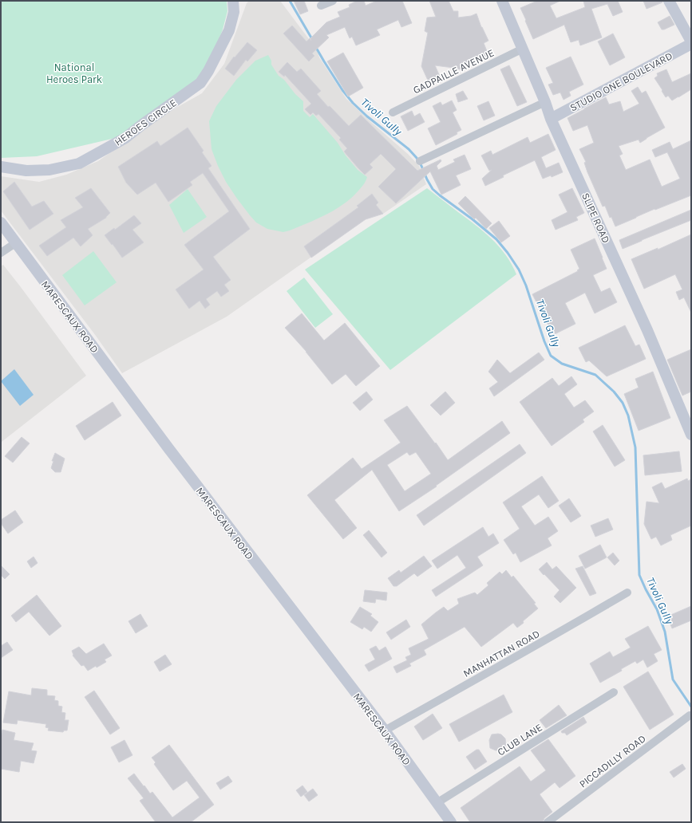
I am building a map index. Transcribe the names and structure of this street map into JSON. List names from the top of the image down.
{
  "streets": {
    "main road": [
      "STUDIO ONE BOULEVARD",
      "HEROES CIRCLE",
      "SLIPE ROAD",
      "MARESCAUX ROAD"
    ],
    "street": [
      "GADPAILLE AVENUE",
      "MANHATTAN ROAD",
      "CLUB LANE",
      "PICCADILLY ROAD"
    ]
  },
  "crossings": [
    ["GADPAILLE AVENUE", "SLIPE ROAD"],
    ["STUDIO ONE BOULEVARD", "SLIPE ROAD"],
    ["MARESCAUX ROAD", "MANHATTAN ROAD"],
    ["MARESCAUX ROAD", "CLUB LANE"]
  ],
  "water": ["Tivoli Gully"],
  "parks": ["National Heroes Park"]
}
